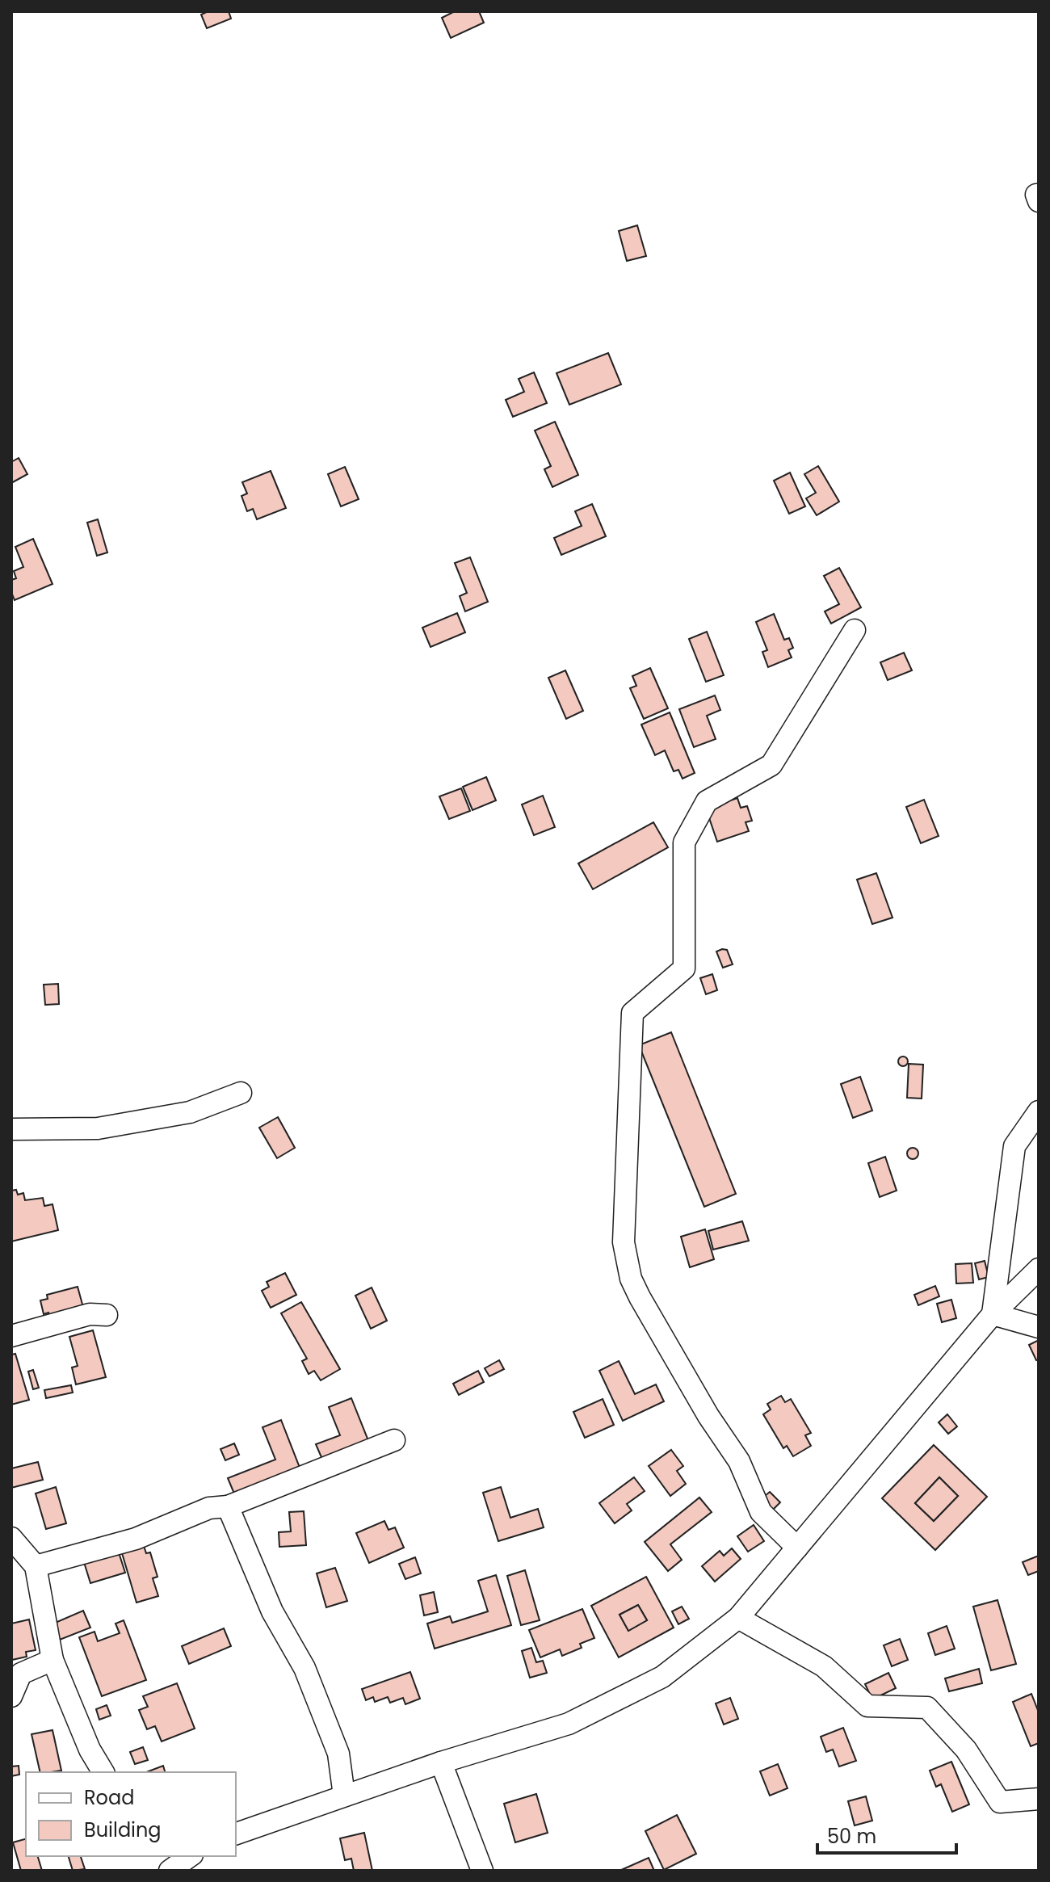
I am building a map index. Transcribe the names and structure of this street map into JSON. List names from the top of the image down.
{
  "legend": ["Road", "Building"],
  "scale_bar": "50 m"
}
